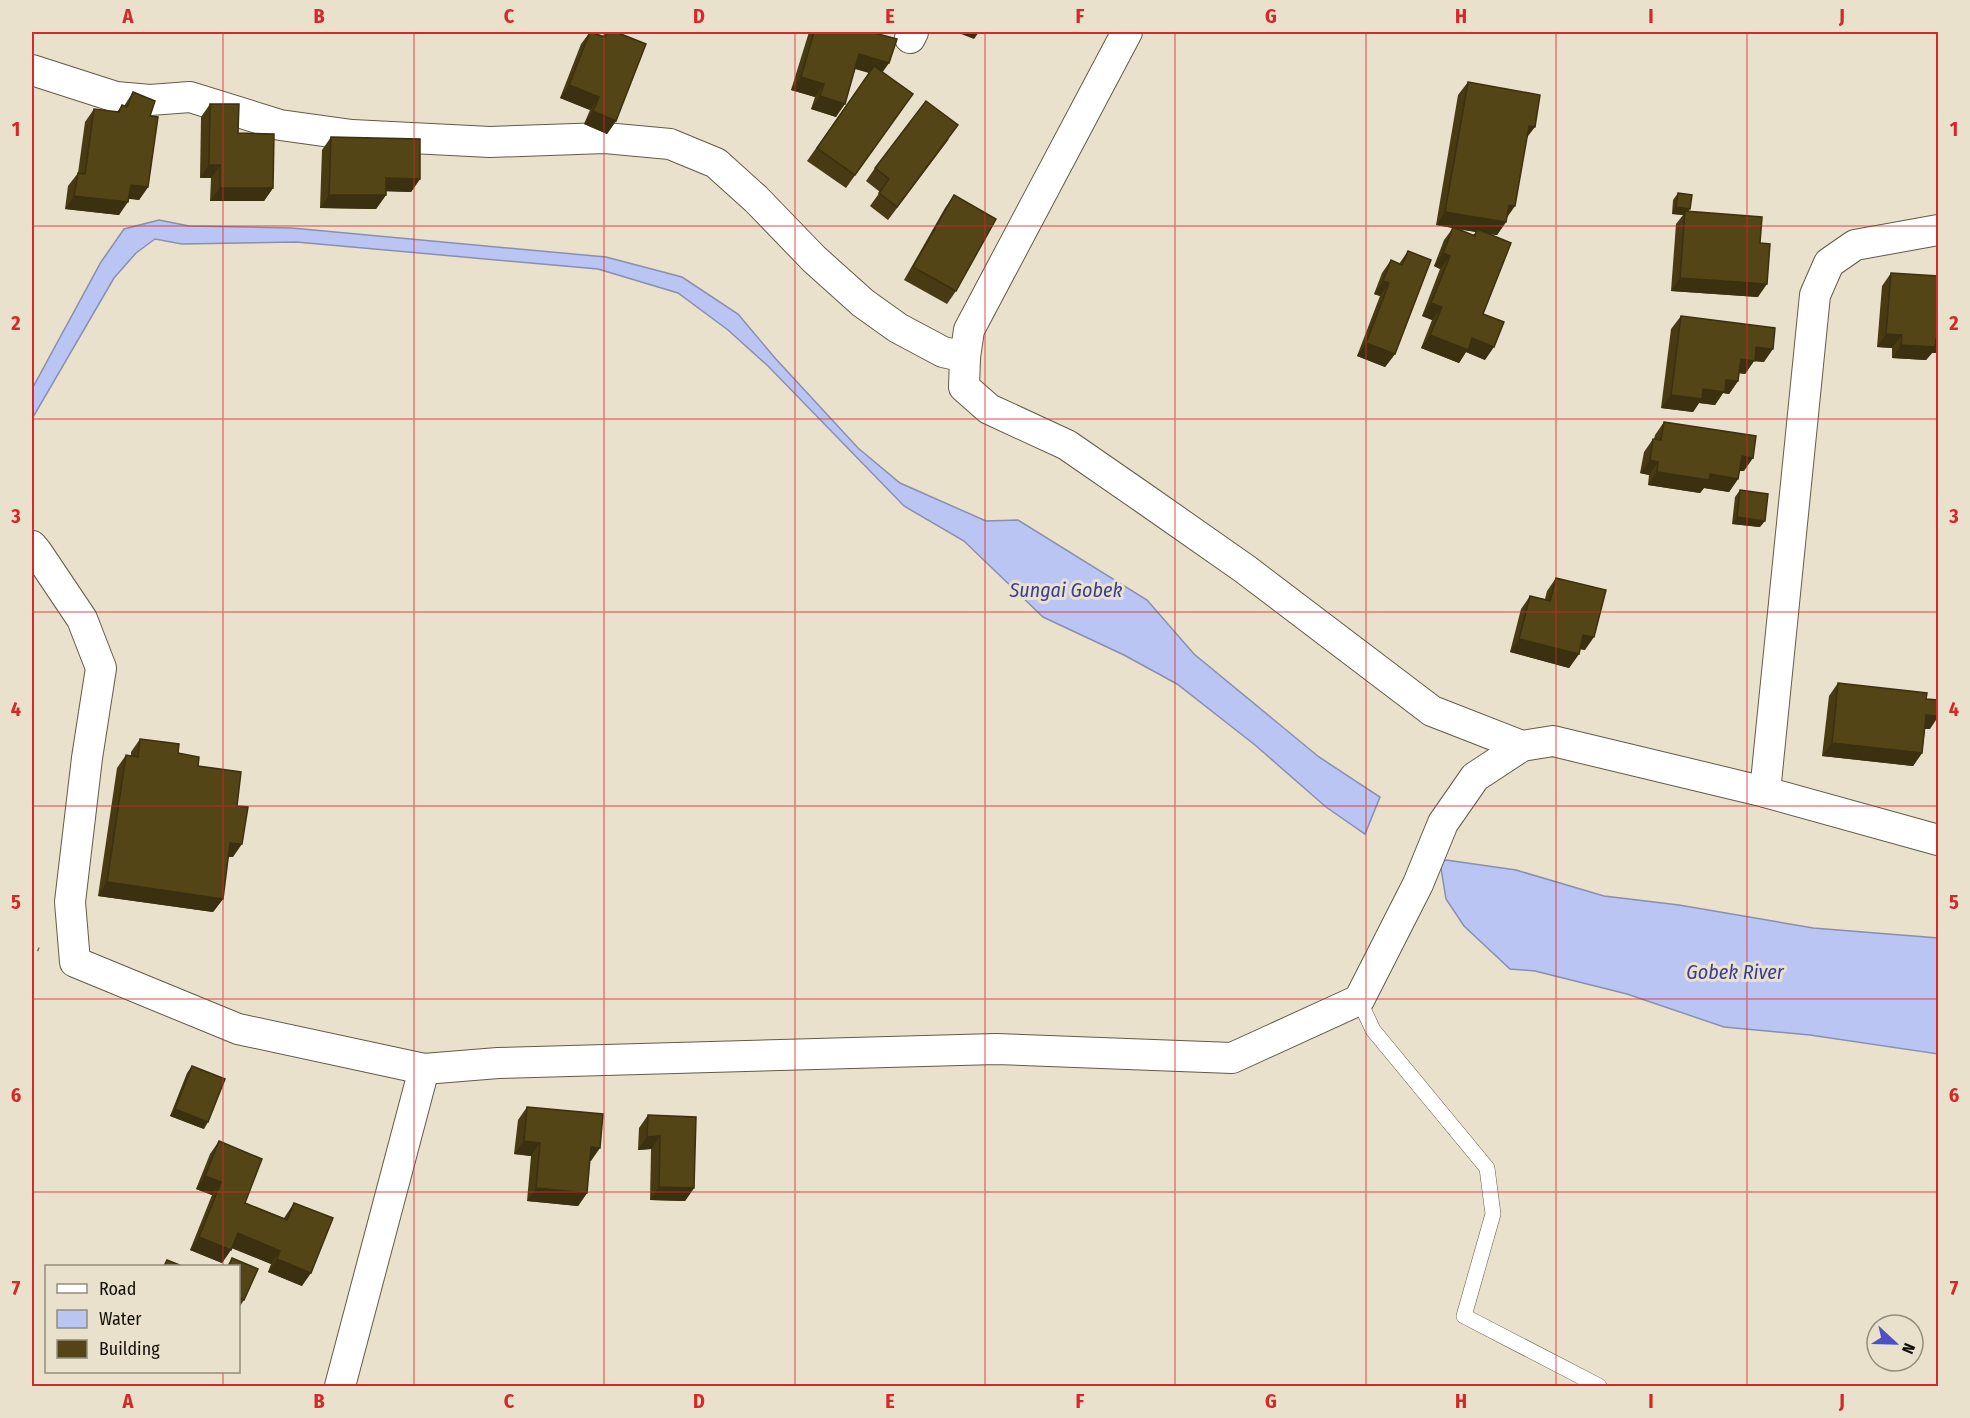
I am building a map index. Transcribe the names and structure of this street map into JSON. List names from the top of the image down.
{
  "water": ["Sungai Gobek", "Gobek River"],
  "legend": ["Road", "Water", "Building"],
  "north": "right",
  "grid": {
    "columns": [
      "A",
      "B",
      "C",
      "D",
      "E",
      "F",
      "G",
      "H",
      "I",
      "J"
    ],
    "rows": [
      "1",
      "2",
      "3",
      "4",
      "5",
      "6",
      "7"
    ]
  }
}
